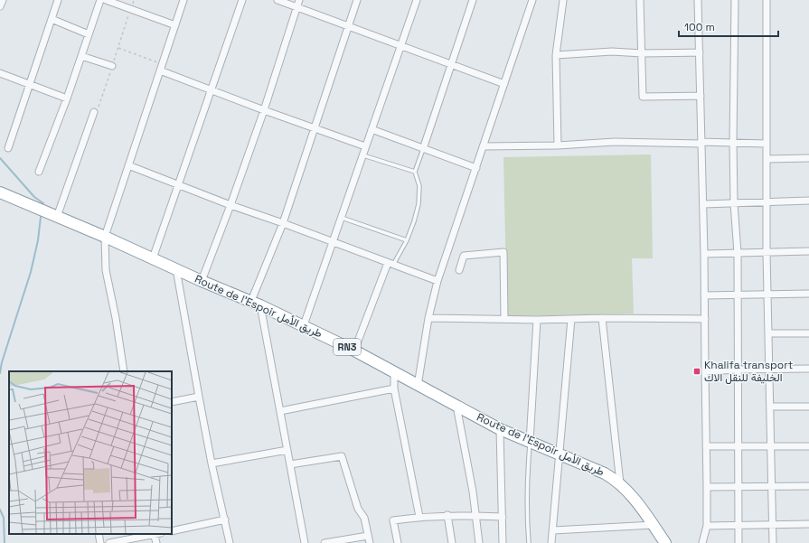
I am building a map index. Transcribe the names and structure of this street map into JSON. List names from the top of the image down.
{
  "streets": {
    "highway": ["Route de l’Espoir طريق الأمل", "RN3"]
  },
  "places": {
    "transit": ["Khalifa transport الخليفة للنقل الاك"]
  },
  "scale_bar": "100 m"
}
